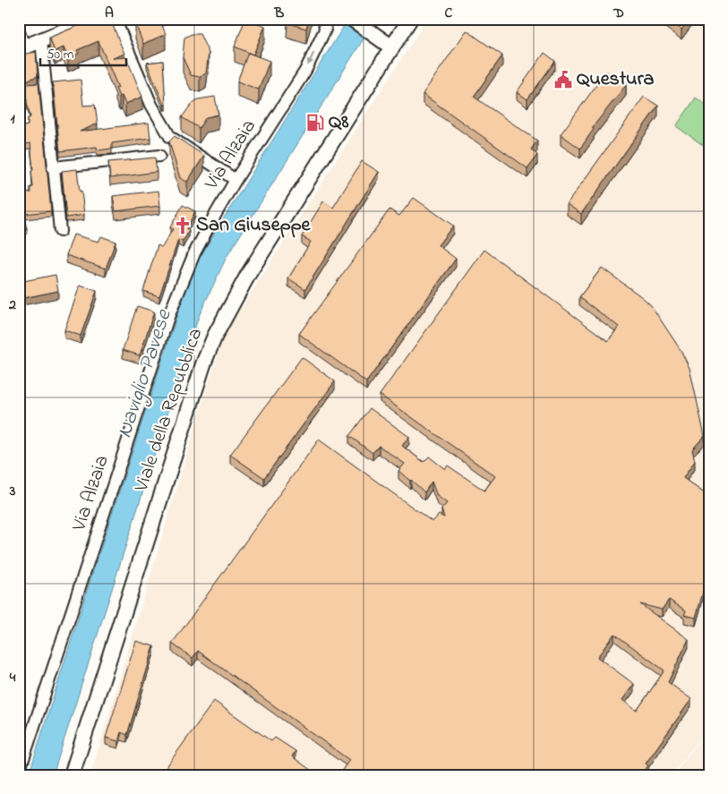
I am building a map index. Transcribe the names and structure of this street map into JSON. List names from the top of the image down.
{
  "streets": {
    "street": ["Via Alzaia", "Viale della Repubblica"]
  },
  "water": ["Naviglio Pavese"],
  "places": {
    "public building": ["Questura"],
    "fuel station": ["Q8"],
    "church": ["San Giuseppe"]
  },
  "scale_bar": "50 m",
  "grid": {
    "columns": [
      "A",
      "B",
      "C",
      "D"
    ],
    "rows": [
      "1",
      "2",
      "3",
      "4"
    ]
  }
}
